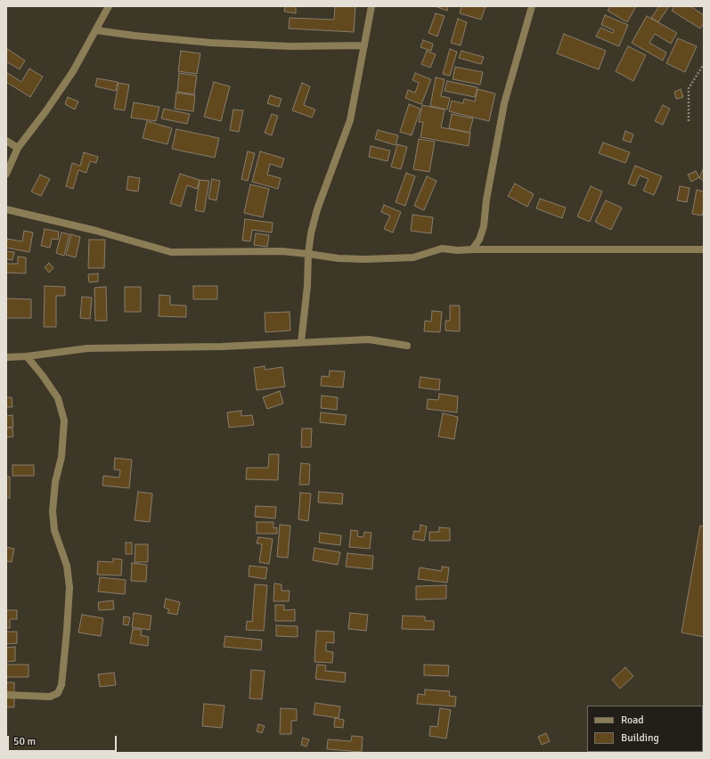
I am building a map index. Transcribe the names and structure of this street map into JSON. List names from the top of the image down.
{
  "legend": ["Road", "Building"],
  "scale_bar": "50 m"
}
